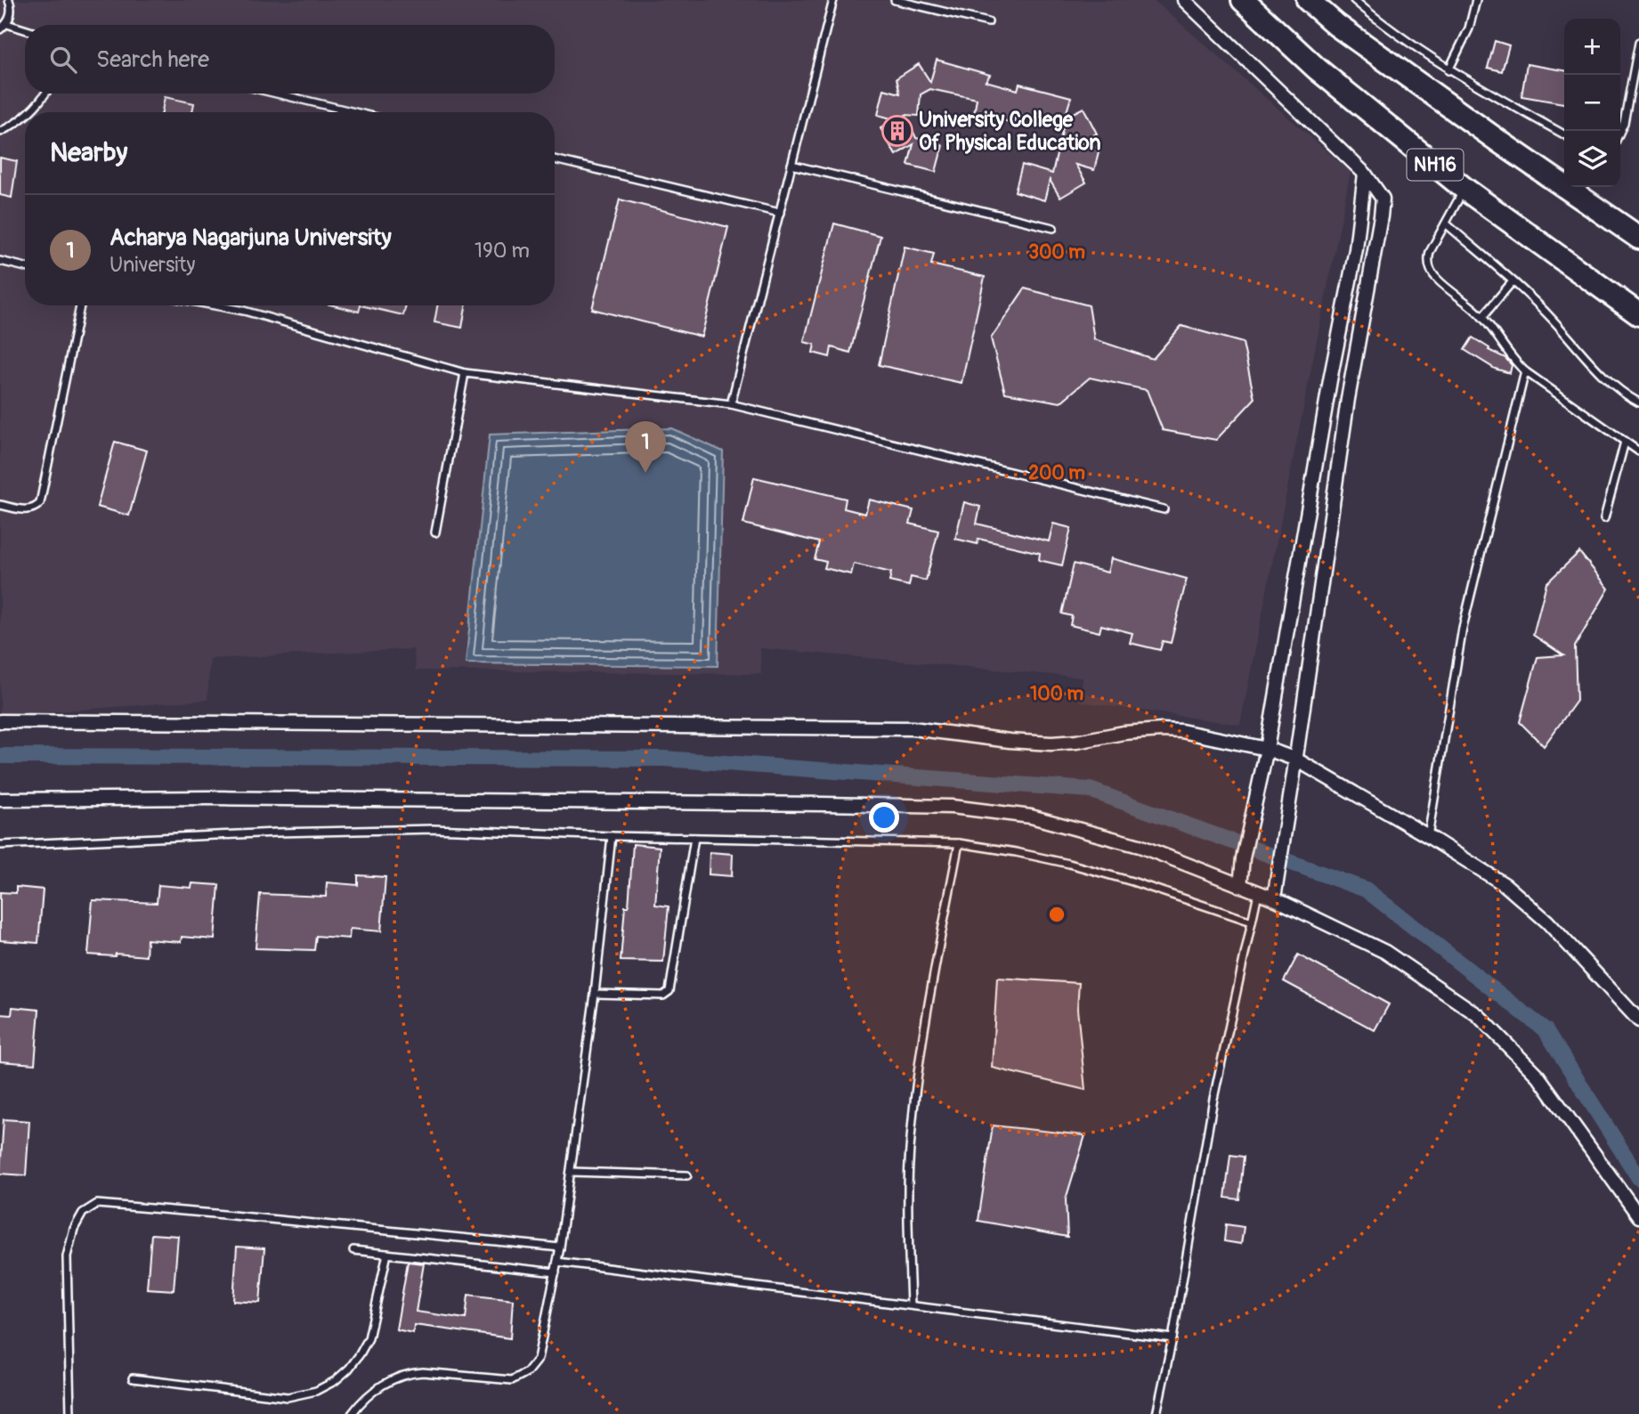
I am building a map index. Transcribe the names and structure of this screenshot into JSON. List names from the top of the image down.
{
  "streets": {
    "highway": ["NH16"]
  },
  "places": {
    "building": ["University College Of Physical Education"]
  },
  "page": {
    "map_buttons": ["+", "−"],
    "search": "Search here",
    "heading": "Nearby",
    "list": [
      {
        "mark": "1",
        "name": "Acharya Nagarjuna University",
        "note": "University",
        "value": "190 m"
      }
    ],
    "pins": "1"
  },
  "rings": ["300 m", "200 m", "100 m"]
}
